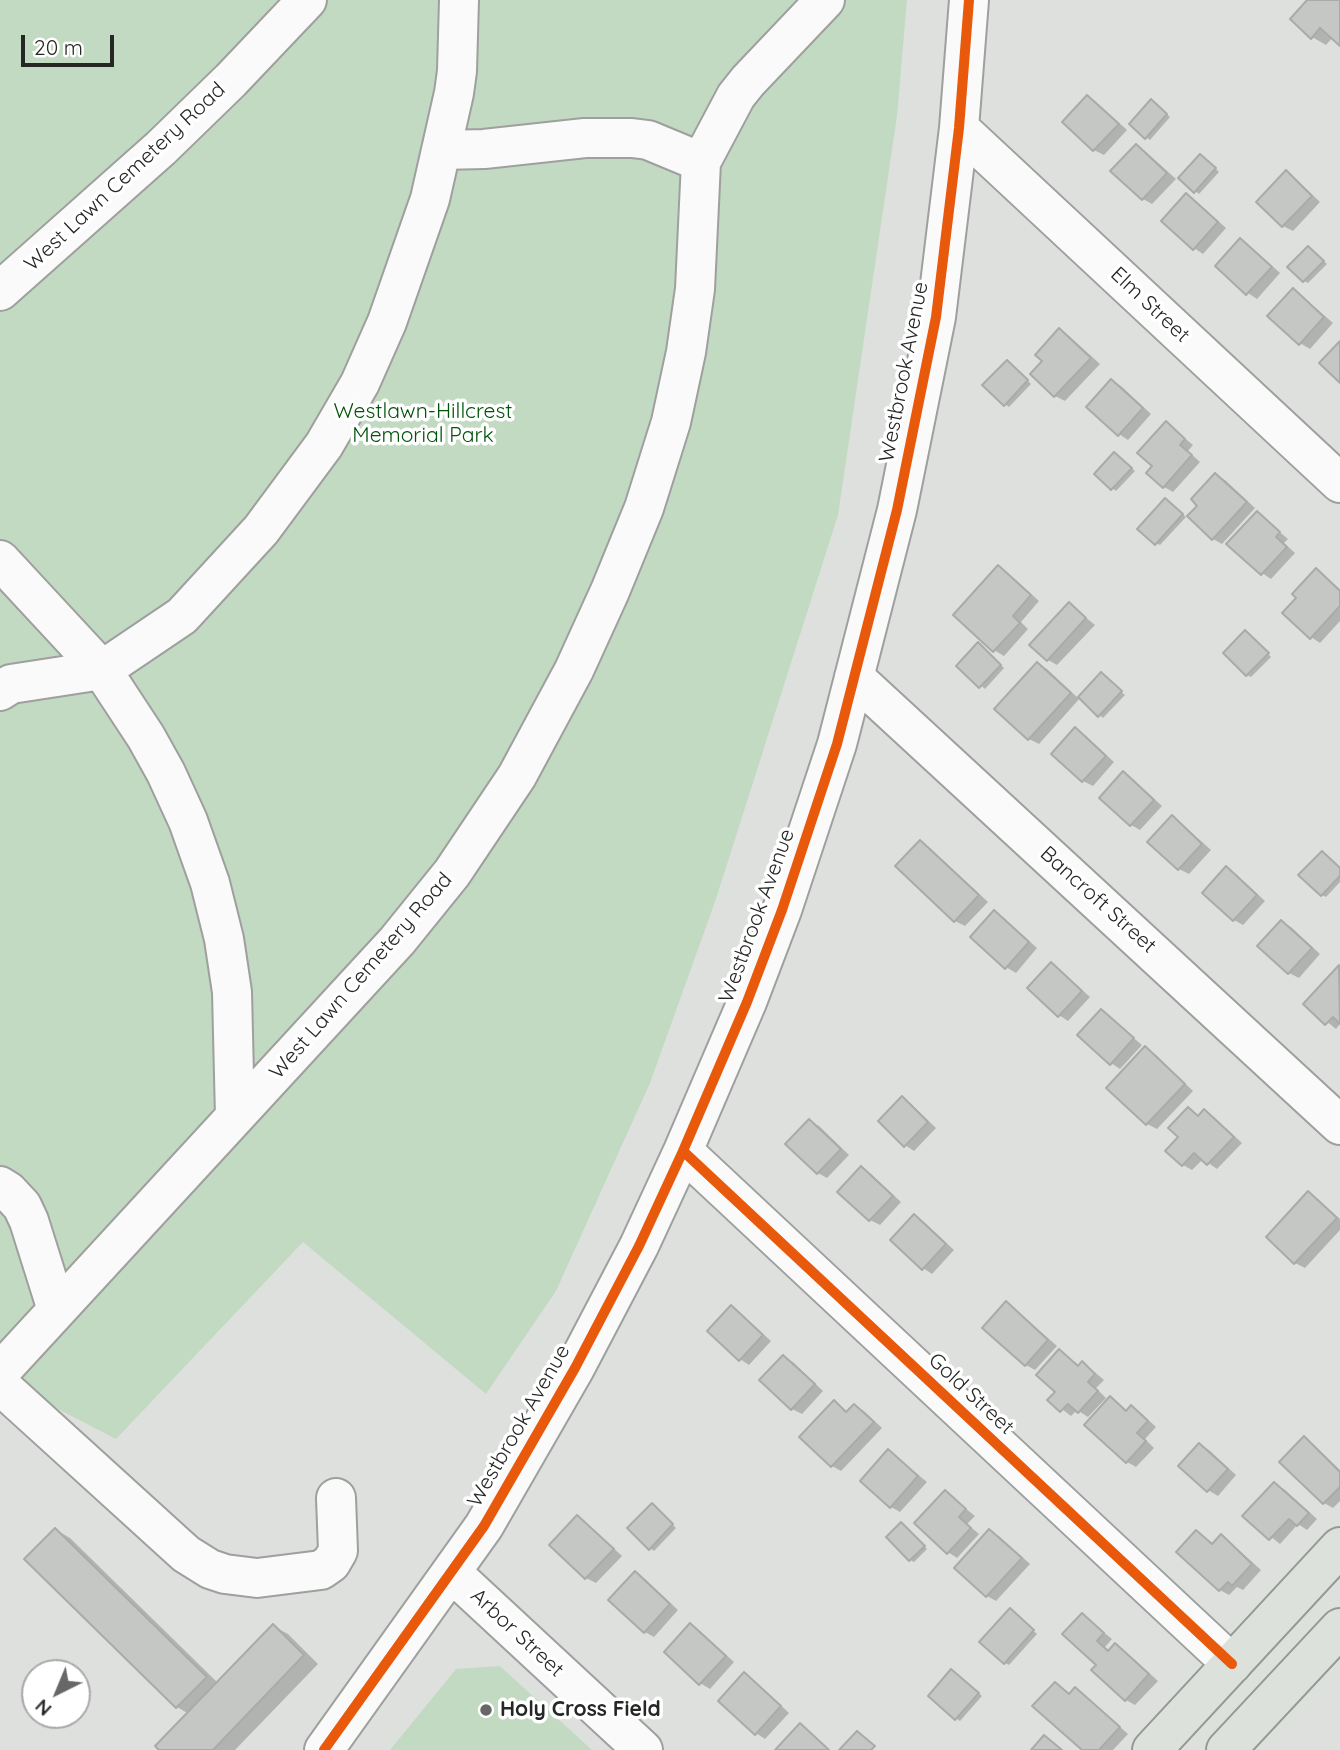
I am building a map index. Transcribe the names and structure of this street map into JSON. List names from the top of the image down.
{
  "streets": {
    "street": [
      "West Lawn Cemetery Road",
      "Elm Street",
      "Westbrook Avenue",
      "Bancroft Street",
      "Gold Street",
      "Arbor Street"
    ]
  },
  "crossings": [
    ["Elm Street", "Westbrook Avenue"],
    ["Westbrook Avenue", "Bancroft Street"],
    ["Westbrook Avenue", "Gold Street"],
    ["Westbrook Avenue", "Arbor Street"]
  ],
  "parks": ["Westlawn-Hillcrest Memorial Park"],
  "places": ["Holy Cross Field"],
  "scale_bar": "20 m",
  "north": "bottom left"
}
